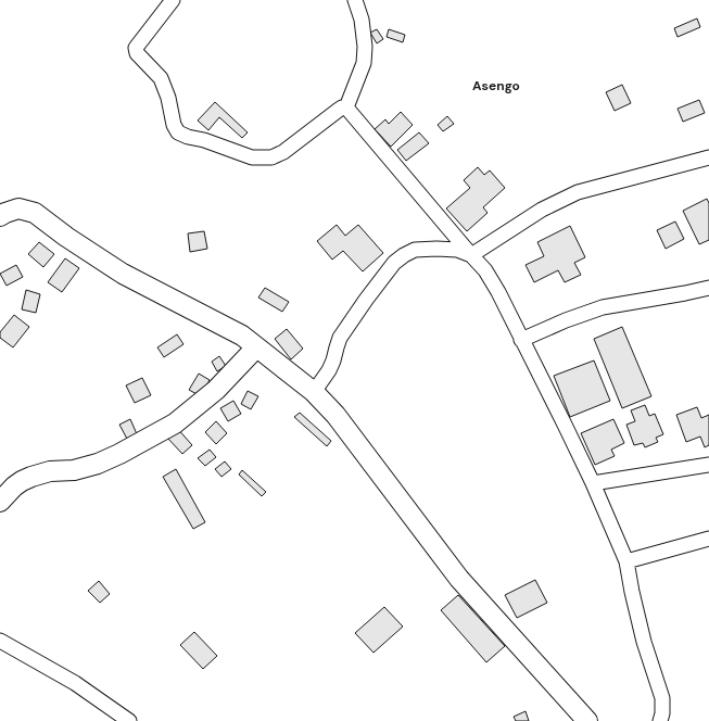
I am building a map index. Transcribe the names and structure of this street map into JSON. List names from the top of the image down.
{
  "districts": ["Asengo"]
}
